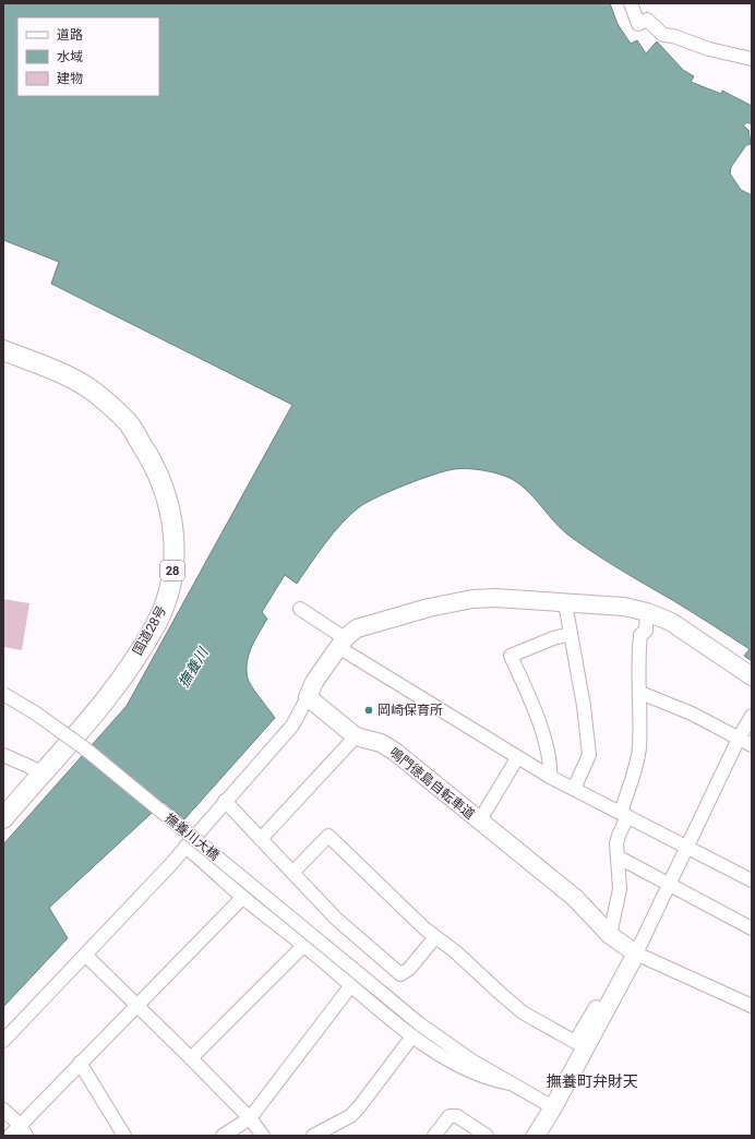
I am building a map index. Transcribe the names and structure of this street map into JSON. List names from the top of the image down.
{
  "streets": {
    "highway": ["28", "国道28号"],
    "main road": ["鳴門徳島自転車道"],
    "street": ["撫養川大橋"]
  },
  "districts": ["撫養町弁財天"],
  "water": ["撫養川"],
  "places": ["岡崎保育所"],
  "legend": ["道路", "水域", "建物"]
}
